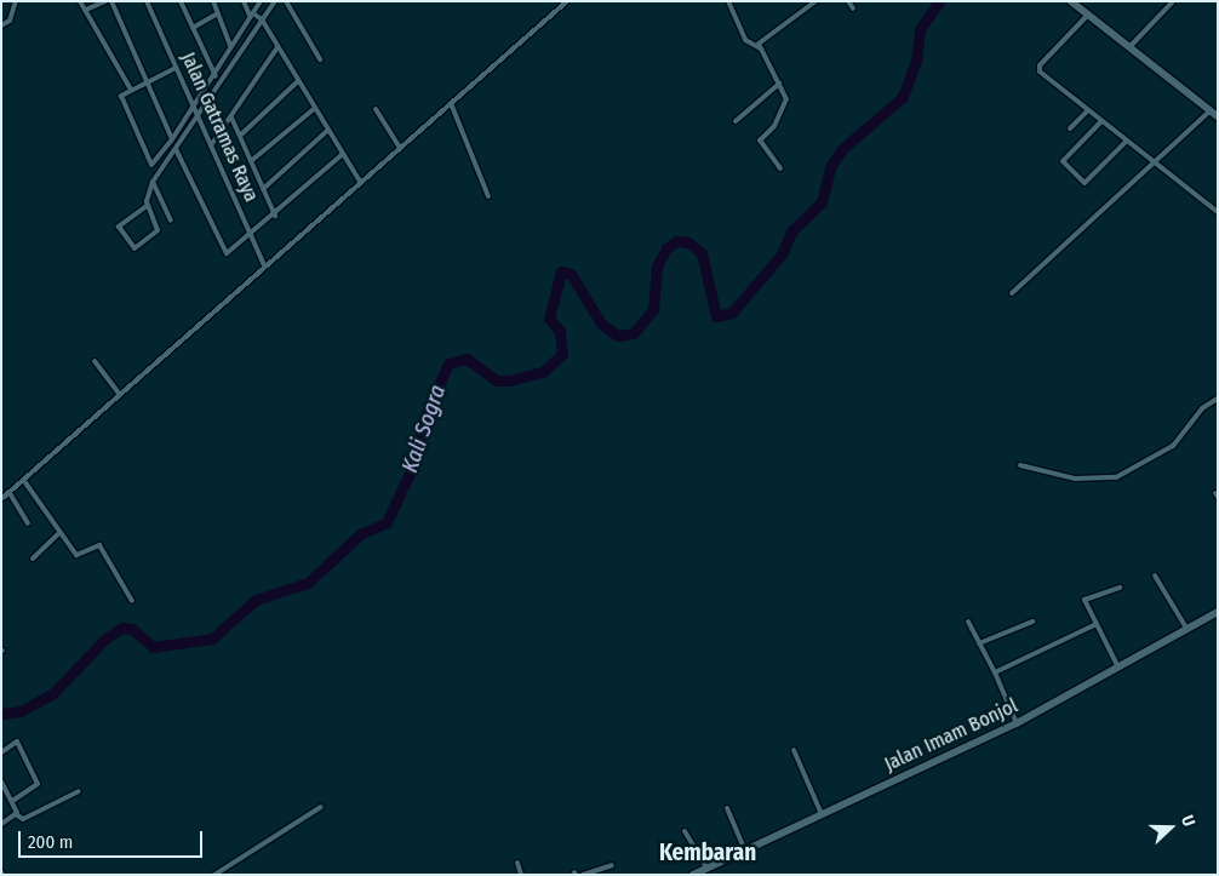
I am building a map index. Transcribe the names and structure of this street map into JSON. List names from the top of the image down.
{
  "streets": {
    "main road": ["Jalan Imam Bonjol"],
    "street": ["Jalan Gatramas Raya"]
  },
  "districts": ["Kembaran"],
  "water": ["Kali Sogra"],
  "scale_bar": "200 m",
  "north": "right"
}
